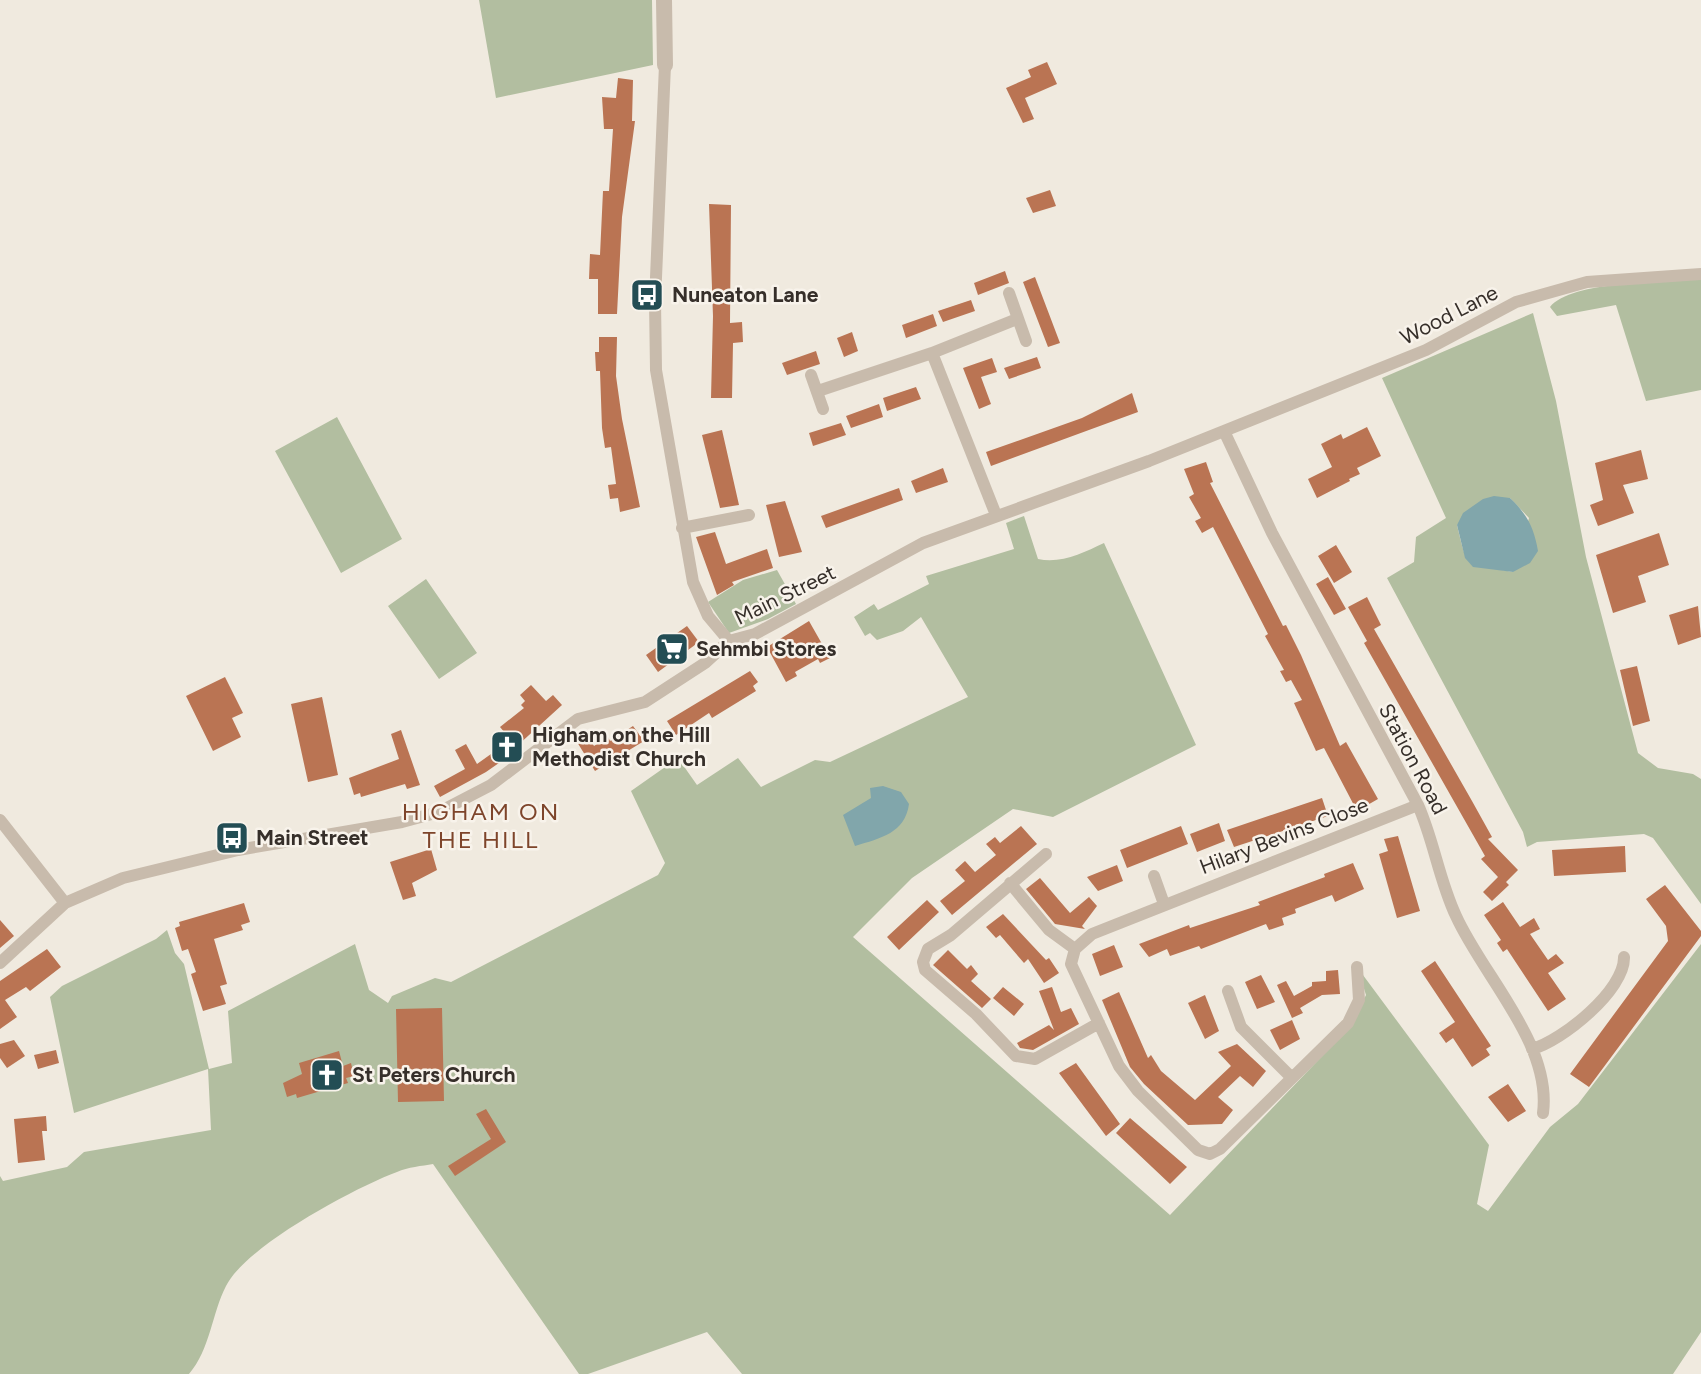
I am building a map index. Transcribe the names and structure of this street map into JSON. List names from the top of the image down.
{
  "streets": {
    "street": [
      "Wood Lane",
      "Main Street",
      "Station Road",
      "Hilary Bevins Close"
    ]
  },
  "crossings": [
    ["Wood Lane", "Main Street"],
    ["Wood Lane", "Station Road"],
    ["Main Street", "Station Road"],
    ["Station Road", "Hilary Bevins Close"]
  ],
  "districts": ["HIGHAM ON THE HILL"],
  "places": {
    "bus stop": ["Nuneaton Lane", "Main Street"],
    "supermarket": ["Sehmbi Stores"],
    "church": ["Higham on the Hill Methodist Church", "St Peters Church"]
  }
}
